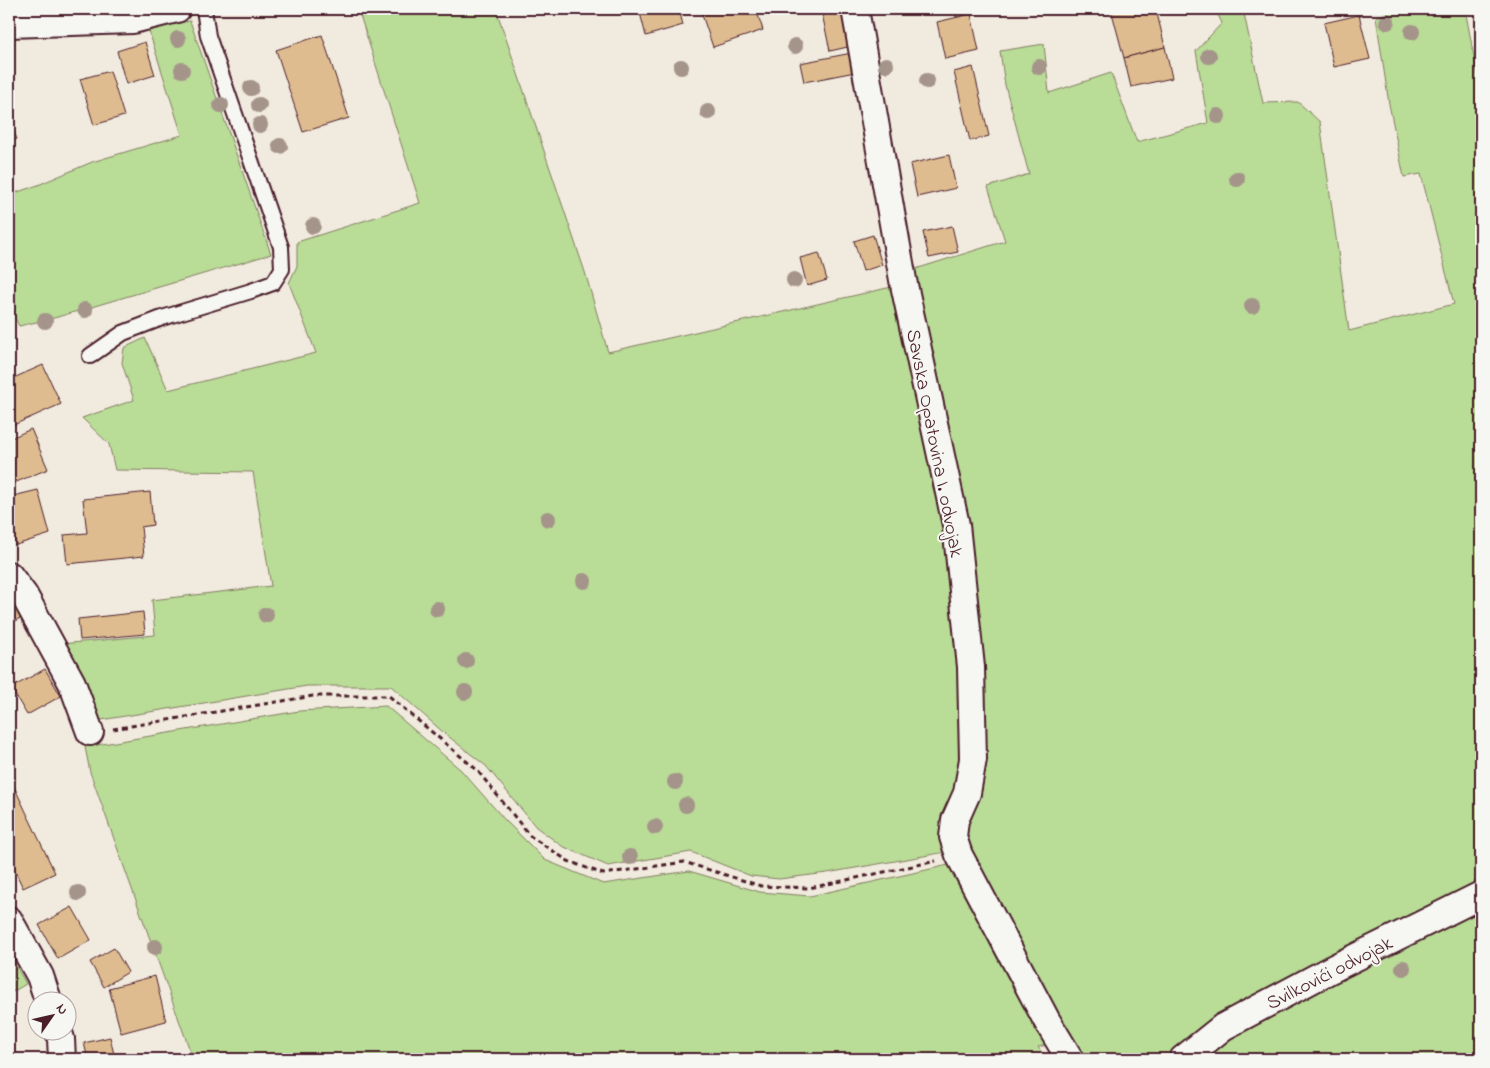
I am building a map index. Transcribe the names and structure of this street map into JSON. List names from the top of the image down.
{
  "streets": {
    "street": ["Savska Opatovina I. odvojak", "Svilkovići odvojak"]
  },
  "north": "top right"
}
